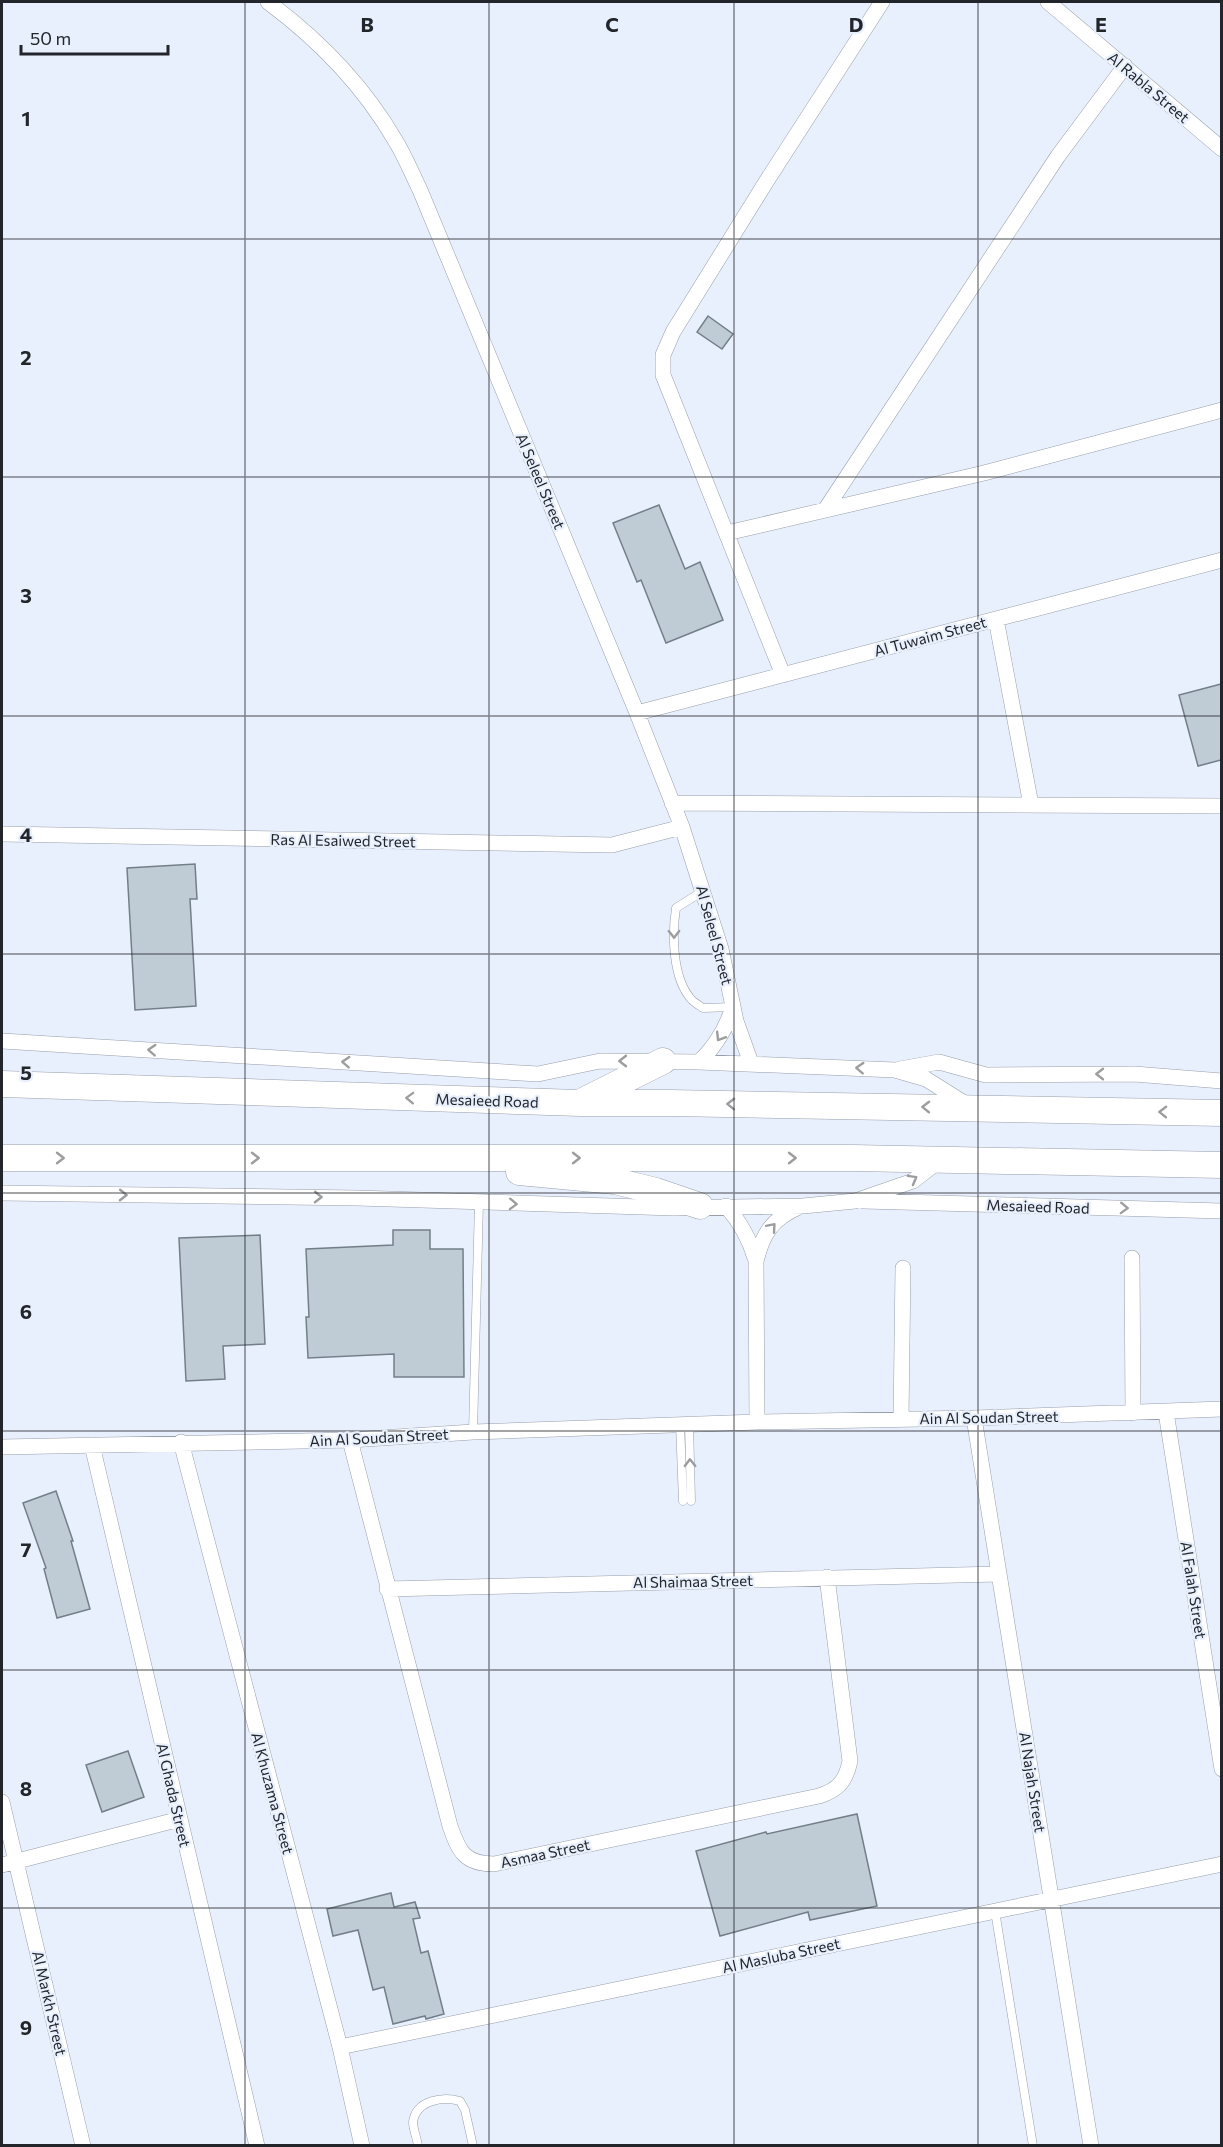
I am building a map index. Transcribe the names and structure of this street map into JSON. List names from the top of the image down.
{
  "streets": {
    "highway": ["Mesaieed Road"],
    "street": [
      "Al Rabla Street",
      "Al Seleel Street",
      "Al Tuwaim Street",
      "Ras Al Esaiwed Street",
      "Ain Al Soudan Street",
      "Al Shaimaa Street",
      "Al Falah Street",
      "Al Najah Street",
      "Al Khuzama Street",
      "Al Ghada Street",
      "Asmaa Street",
      "Al Masluba Street",
      "Al Markh Street"
    ]
  },
  "crossings": [
    ["Al Seleel Street", "Al Tuwaim Street"],
    ["Al Seleel Street", "Ras Al Esaiwed Street"],
    ["Al Seleel Street", "Mesaieed Road"],
    ["Ain Al Soudan Street", "Al Falah Street"],
    ["Ain Al Soudan Street", "Al Najah Street"],
    ["Ain Al Soudan Street", "Al Khuzama Street"],
    ["Ain Al Soudan Street", "Al Ghada Street"],
    ["Ain Al Soudan Street", "Asmaa Street"],
    ["Al Shaimaa Street", "Al Najah Street"],
    ["Al Shaimaa Street", "Asmaa Street"],
    ["Al Najah Street", "Al Masluba Street"],
    ["Al Khuzama Street", "Al Masluba Street"]
  ],
  "scale_bar": "50 m",
  "grid": {
    "columns": [
      "B",
      "C",
      "D",
      "E"
    ],
    "rows": [
      "1",
      "2",
      "3",
      "4",
      "5",
      "6",
      "7",
      "8",
      "9"
    ]
  }
}
